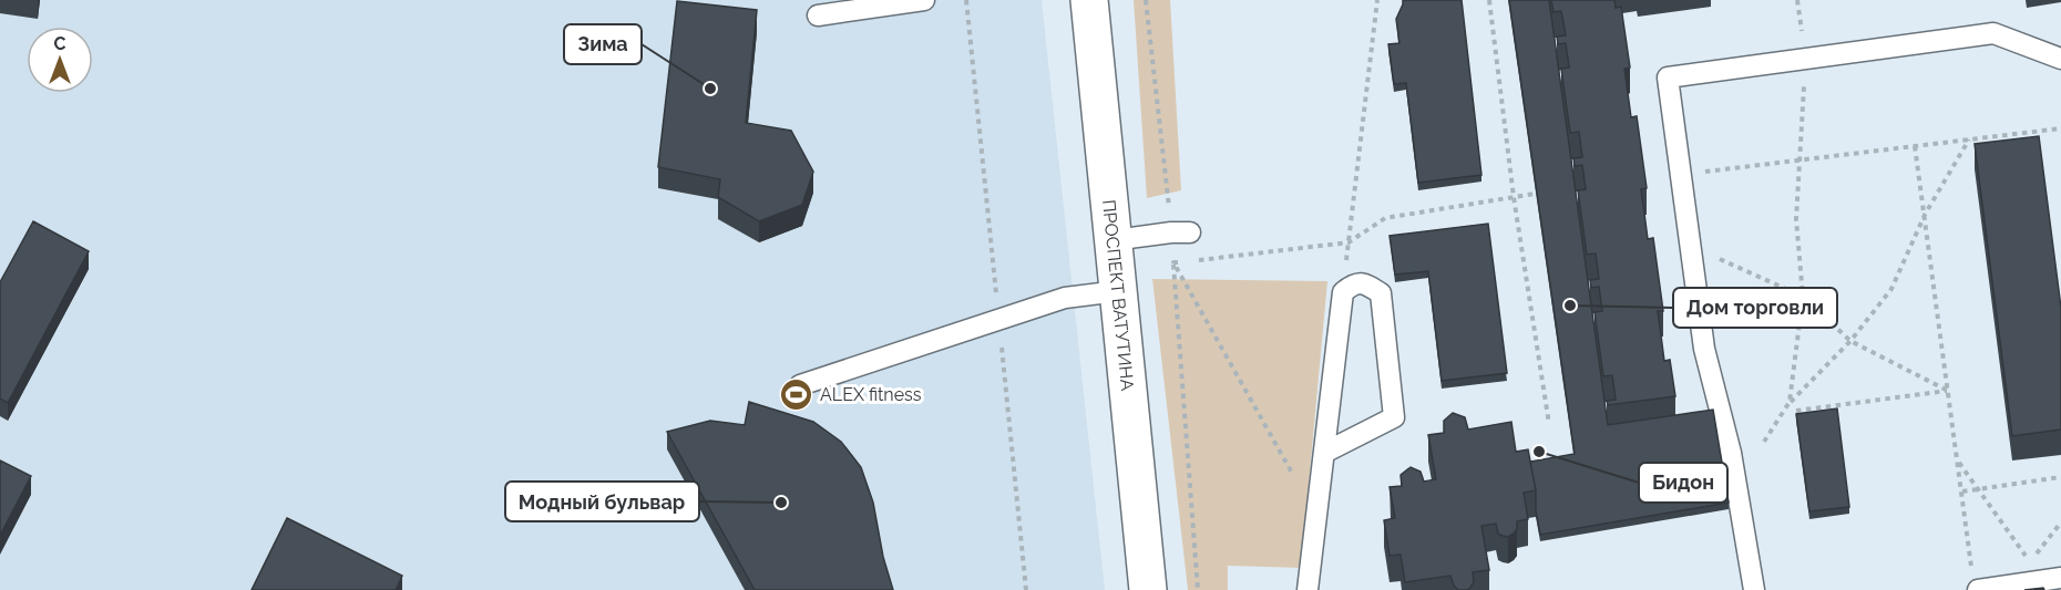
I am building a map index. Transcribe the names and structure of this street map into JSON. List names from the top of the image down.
{
  "streets": {
    "main road": ["ПРОСПЕКТ ВАТУТИНА"]
  },
  "places": {
    "other": [
      "Зима",
      "Дом торговли",
      "Бидон",
      "Модный бульвар"
    ],
    "sports": ["ALEX fitness"]
  },
  "north": "top"
}
